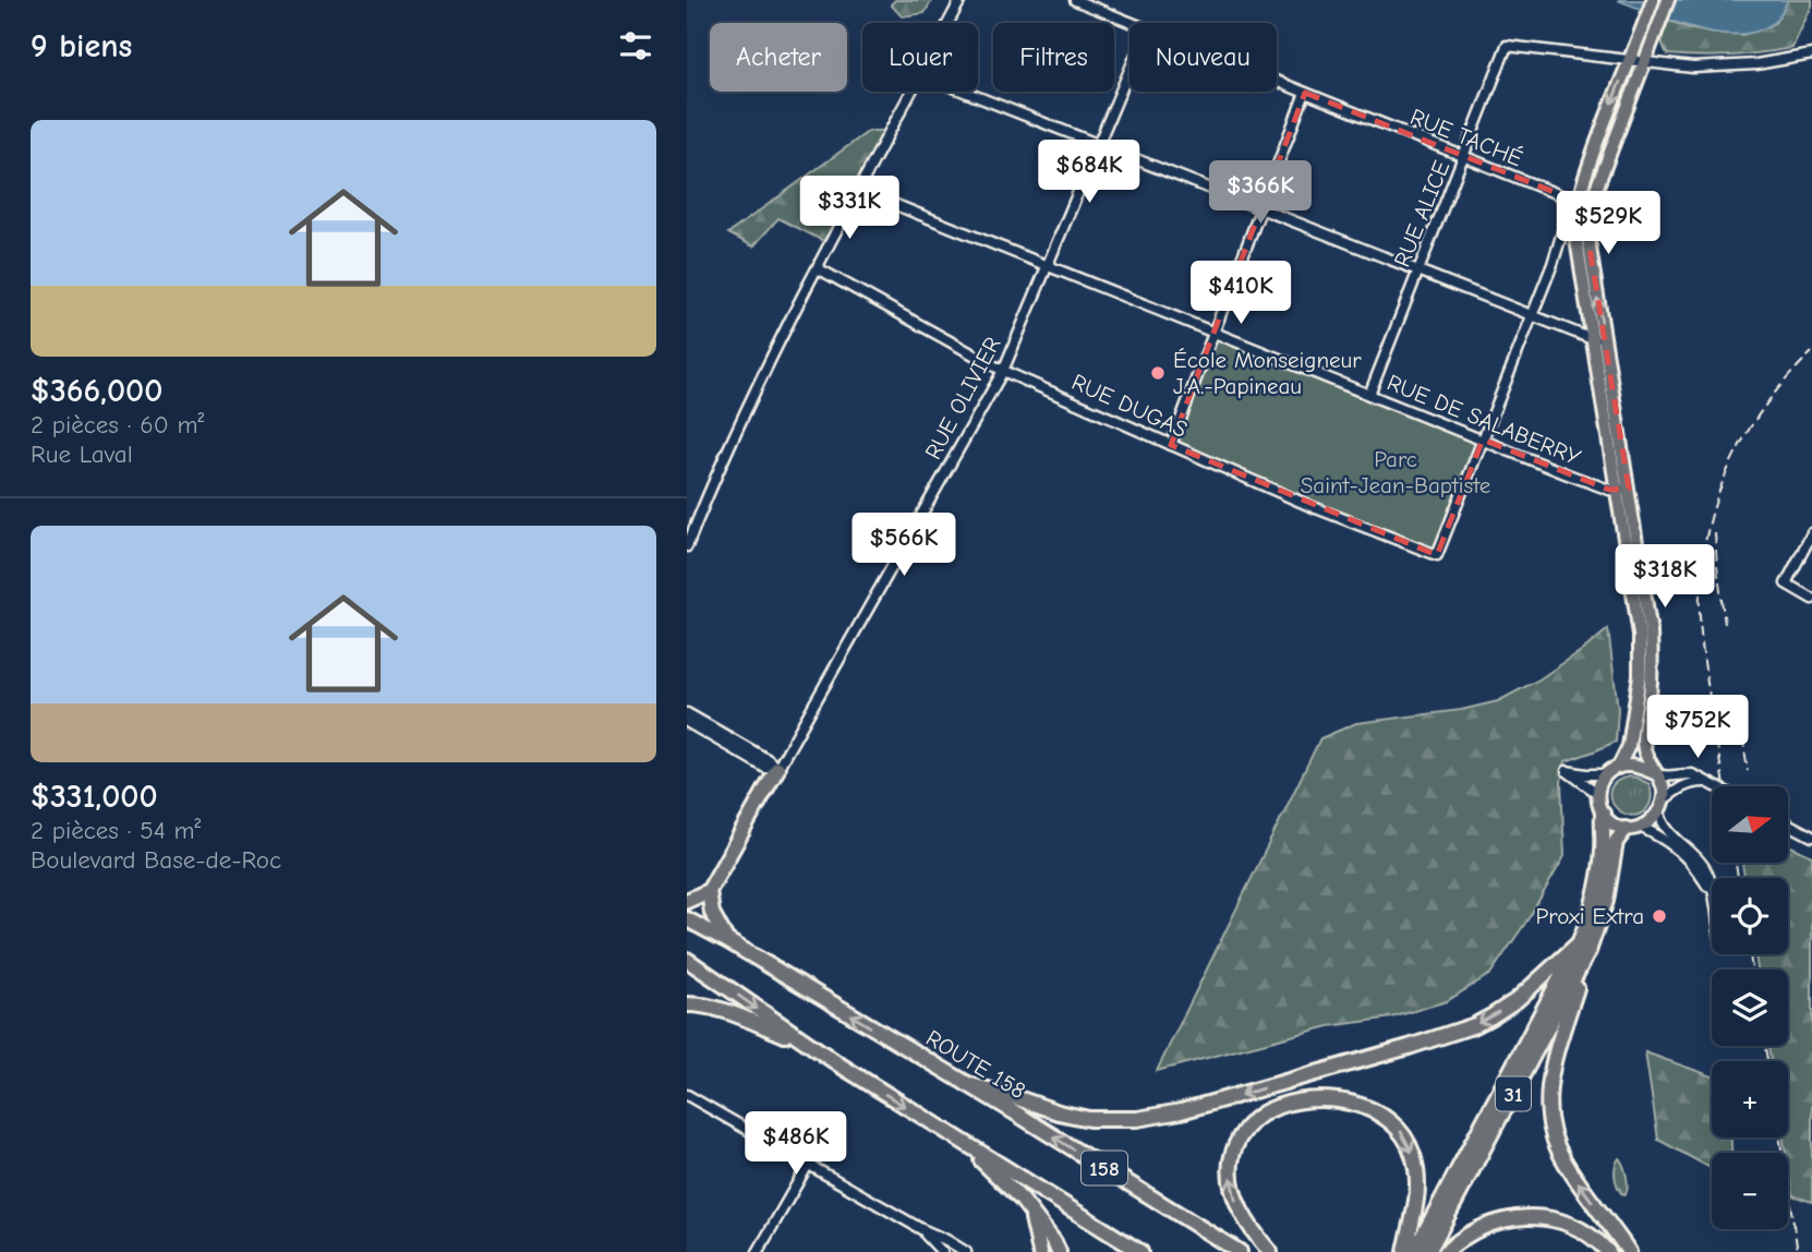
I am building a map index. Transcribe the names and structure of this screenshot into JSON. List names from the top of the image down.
{
  "streets": {
    "highway": ["ROUTE 158", "31", "158"],
    "street": [
      "RUE TACHÉ",
      "RUE ALICE",
      "RUE OLIVIER",
      "RUE DUGAS",
      "RUE DE SALABERRY"
    ]
  },
  "crossings": [
    ["RUE TACHÉ", "RUE ALICE"],
    ["RUE ALICE", "RUE DE SALABERRY"],
    ["RUE OLIVIER", "RUE DUGAS"],
    ["RUE OLIVIER", "RUE DE SALABERRY"],
    ["RUE DUGAS", "RUE DE SALABERRY"]
  ],
  "parks": ["Parc Saint-Jean-Baptiste"],
  "places": ["École Monseigneur J.A.-Papineau", "Proxi Extra"],
  "north": "right",
  "page": {
    "heading": "9 biens",
    "chip": [
      "Acheter",
      "Louer",
      "Filtres",
      "Nouveau"
    ],
    "list": [
      {
        "name": "$366,000",
        "note": "2 pièces · 60 m² · Rue Laval"
      },
      {
        "name": "$331,000",
        "note": "2 pièces · 54 m² · Boulevard Base-de-Roc"
      }
    ],
    "price": [
      "$684K",
      "$366K",
      "$331K",
      "$529K",
      "$410K",
      "$566K",
      "$318K",
      "$752K",
      "$486K"
    ],
    "map_buttons": ["+", "−"]
  }
}
